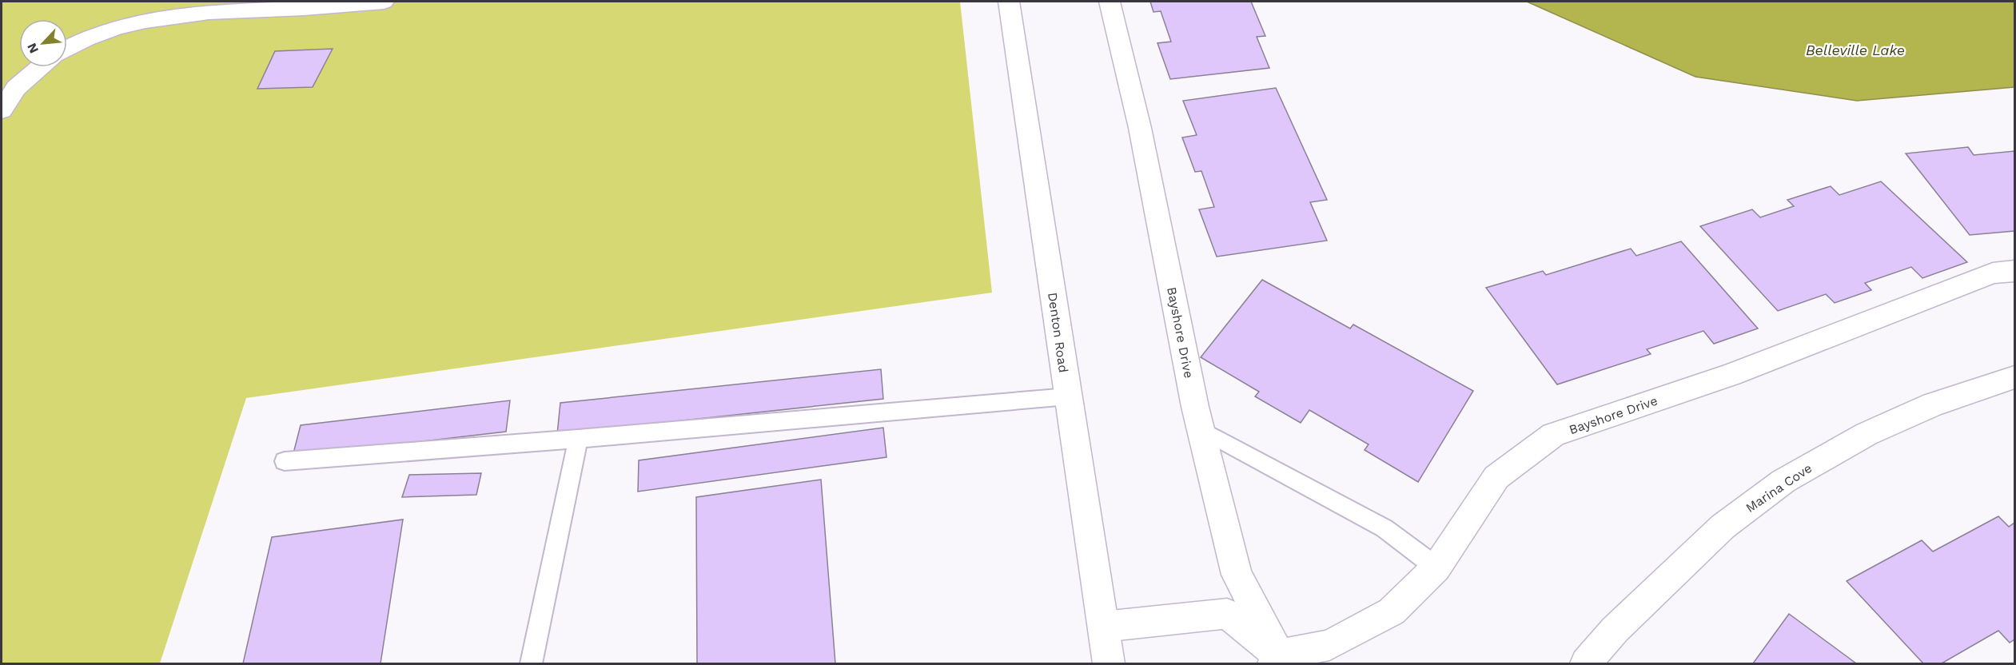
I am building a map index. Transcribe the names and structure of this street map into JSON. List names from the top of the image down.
{
  "streets": {
    "street": ["Denton Road", "Bayshore Drive", "Marina Cove"]
  },
  "water": ["Belleville Lake"],
  "north": "bottom left"
}
